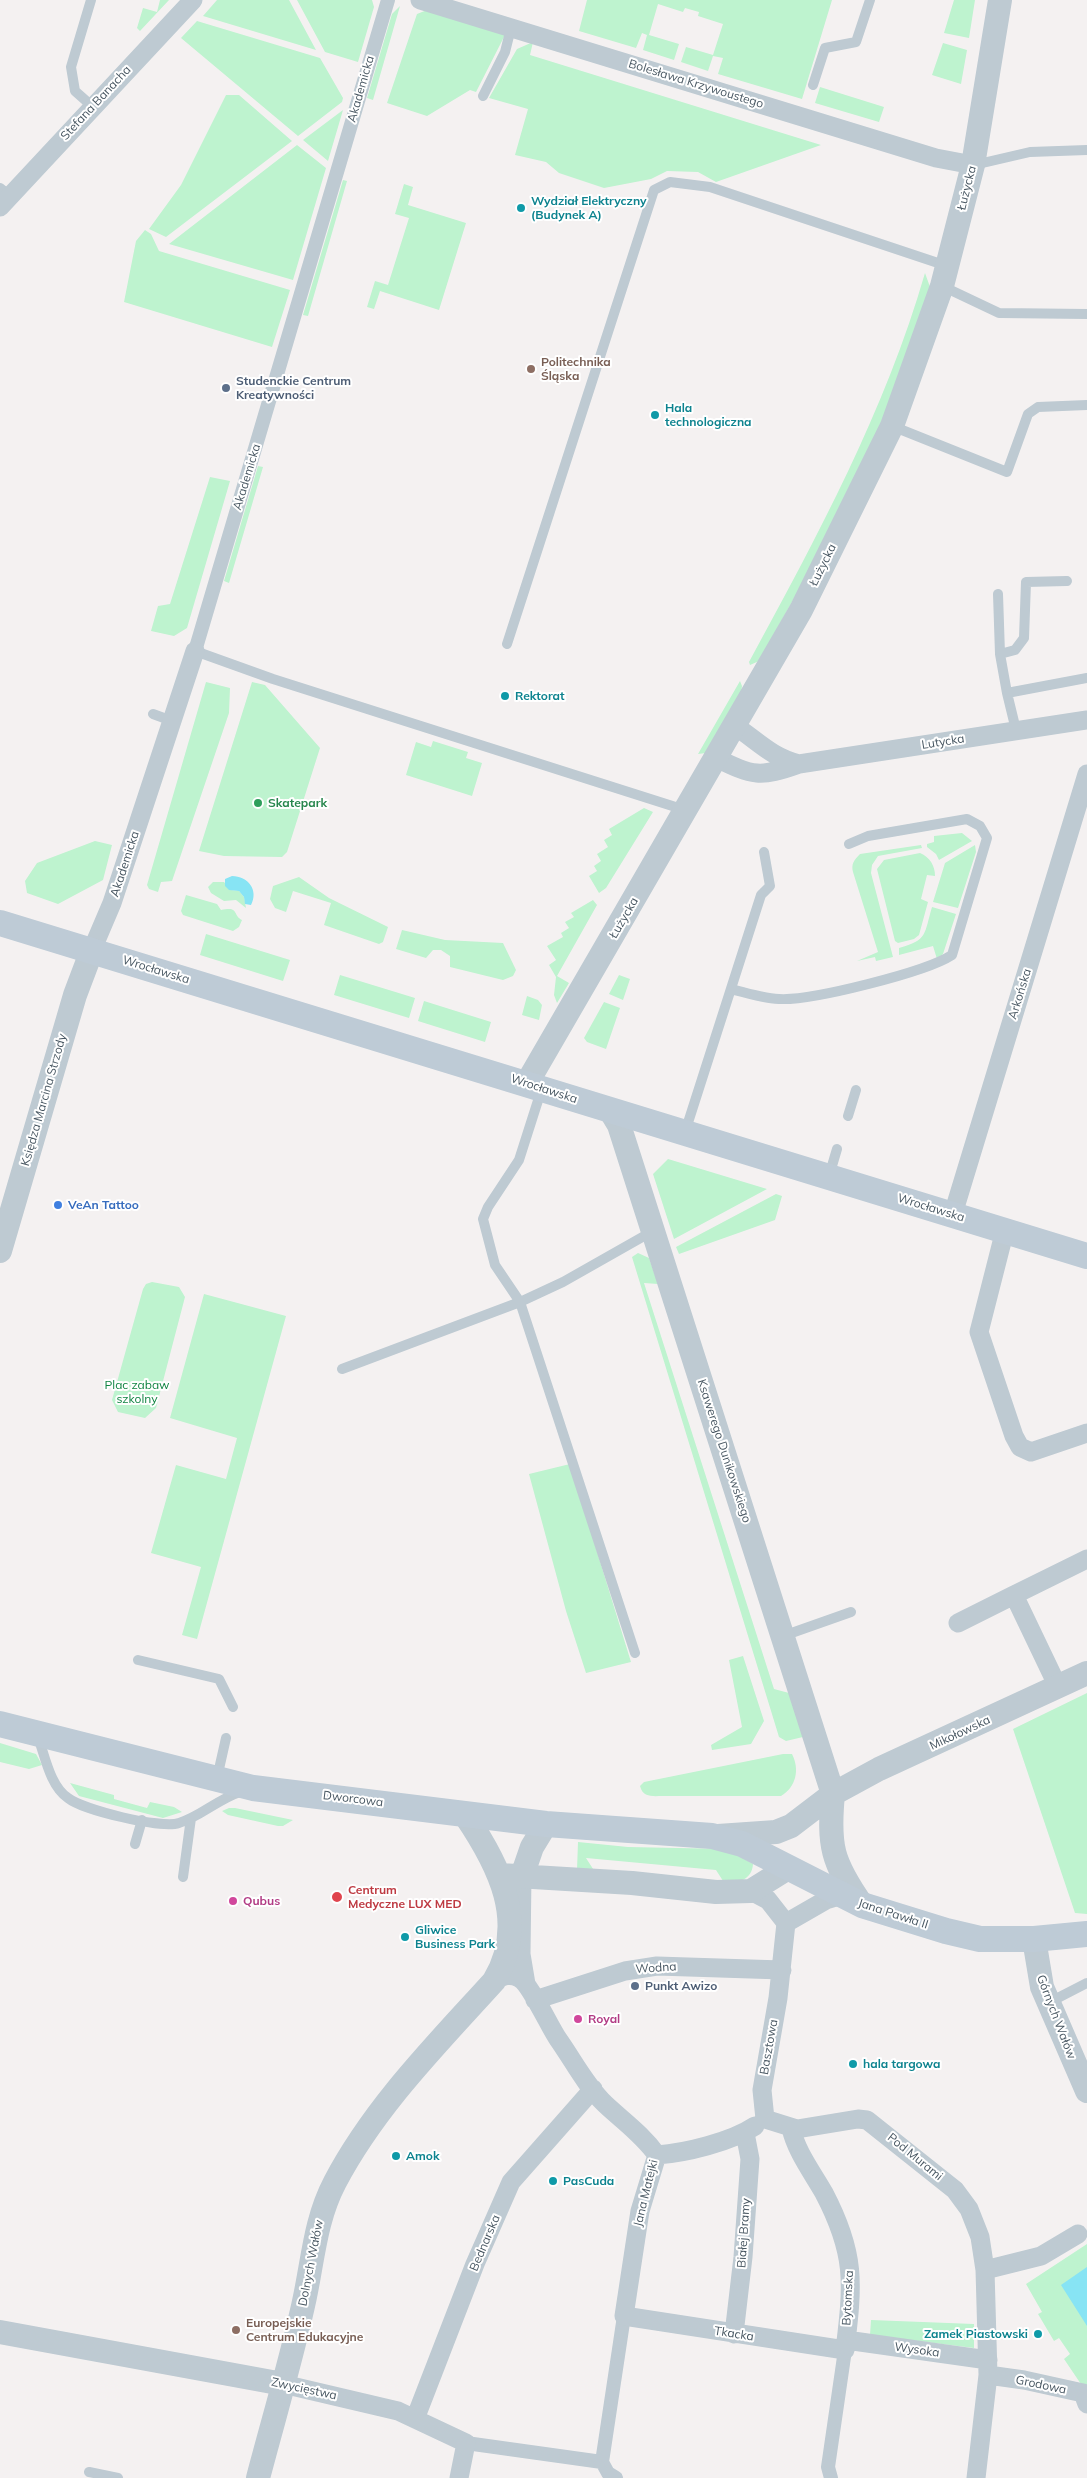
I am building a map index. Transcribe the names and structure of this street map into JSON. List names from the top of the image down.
{
  "streets": {
    "main road": ["Wrocławska", "Dworcowa", "Jana Pawła II"],
    "street": [
      "Bolesława Krzywoustego",
      "Akademicka",
      "Stefana Banacha",
      "Łużycka",
      "Lutycka",
      "Arkońska",
      "Księdza Marcina Strzody",
      "Ksawerego Dunikowskiego",
      "Mikołowska",
      "Wodna",
      "Górnych Wałów",
      "Basztowa",
      "Pod Murami",
      "Jana Matejki",
      "Białej Bramy",
      "Bednarska",
      "Dolnych Wałów",
      "Bytomska",
      "Tkacka",
      "Wysoka",
      "Grodowa",
      "Zwycięstwa"
    ]
  },
  "crossings": [
    ["Bolesława Krzywoustego", "Łużycka"],
    ["Akademicka", "Wrocławska"],
    ["Akademicka", "Księdza Marcina Strzody"],
    ["Łużycka", "Lutycka"],
    ["Łużycka", "Wrocławska"],
    ["Wrocławska", "Arkońska"],
    ["Wrocławska", "Księdza Marcina Strzody"],
    ["Wrocławska", "Ksawerego Dunikowskiego"],
    ["Ksawerego Dunikowskiego", "Mikołowska"],
    ["Mikołowska", "Dworcowa"],
    ["Mikołowska", "Jana Pawła II"],
    ["Dworcowa", "Jana Pawła II"],
    ["Dworcowa", "Dolnych Wałów"],
    ["Jana Pawła II", "Górnych Wałów"],
    ["Wodna", "Basztowa"],
    ["Wodna", "Jana Matejki"],
    ["Wodna", "Dolnych Wałów"],
    ["Pod Murami", "Bytomska"],
    ["Pod Murami", "Wysoka"],
    ["Pod Murami", "Grodowa"],
    ["Jana Matejki", "Bednarska"],
    ["Jana Matejki", "Dolnych Wałów"],
    ["Jana Matejki", "Tkacka"],
    ["Jana Matejki", "Zwycięstwa"],
    ["Białej Bramy", "Tkacka"],
    ["Bednarska", "Zwycięstwa"],
    ["Dolnych Wałów", "Zwycięstwa"],
    ["Bytomska", "Tkacka"],
    ["Bytomska", "Wysoka"],
    ["Tkacka", "Wysoka"],
    ["Wysoka", "Grodowa"]
  ],
  "parks": ["Plac zabaw szkolny"],
  "places": [
    "Wydział Elektryczny (Budynek A)",
    "Politechnika Śląska",
    "Studenckie Centrum Kreatywności",
    "Hala technologiczna",
    "Rektorat",
    "Skatepark",
    "VeAn Tattoo",
    "Centrum Medyczne LUX MED",
    "Qubus",
    "Gliwice Business Park",
    "Punkt Awizo",
    "Royal",
    "hala targowa",
    "Amok",
    "PasCuda",
    "Europejskie Centrum Edukacyjne",
    "Zamek Piastowski"
  ]
}
